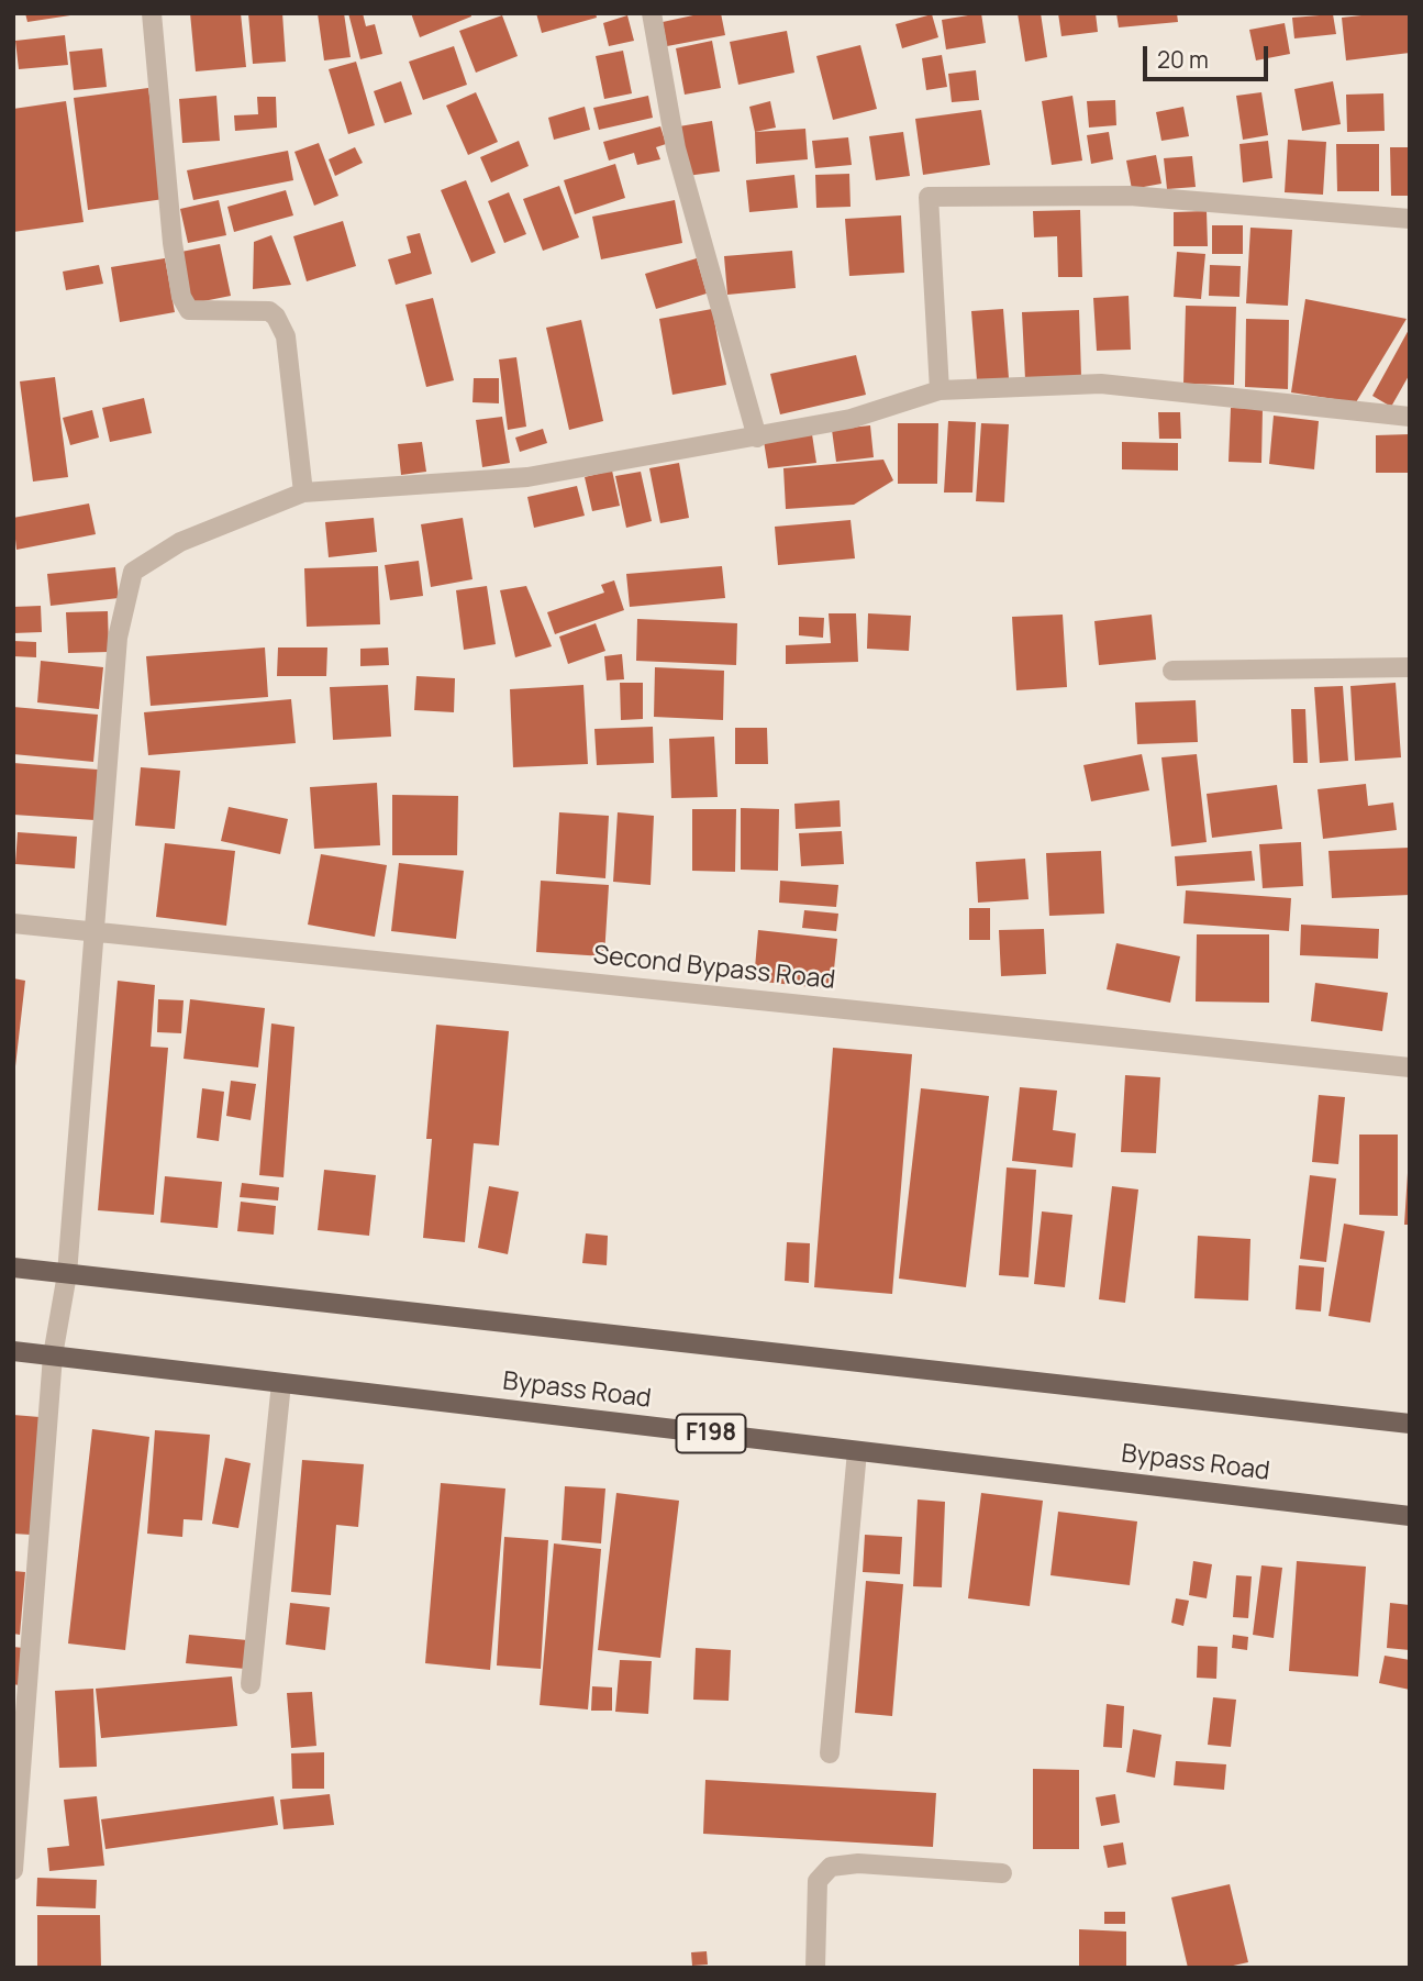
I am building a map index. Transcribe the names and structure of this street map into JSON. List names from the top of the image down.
{
  "streets": {
    "main road": ["Bypass Road", "F198"],
    "street": ["Second Bypass Road"]
  },
  "scale_bar": "20 m"
}
